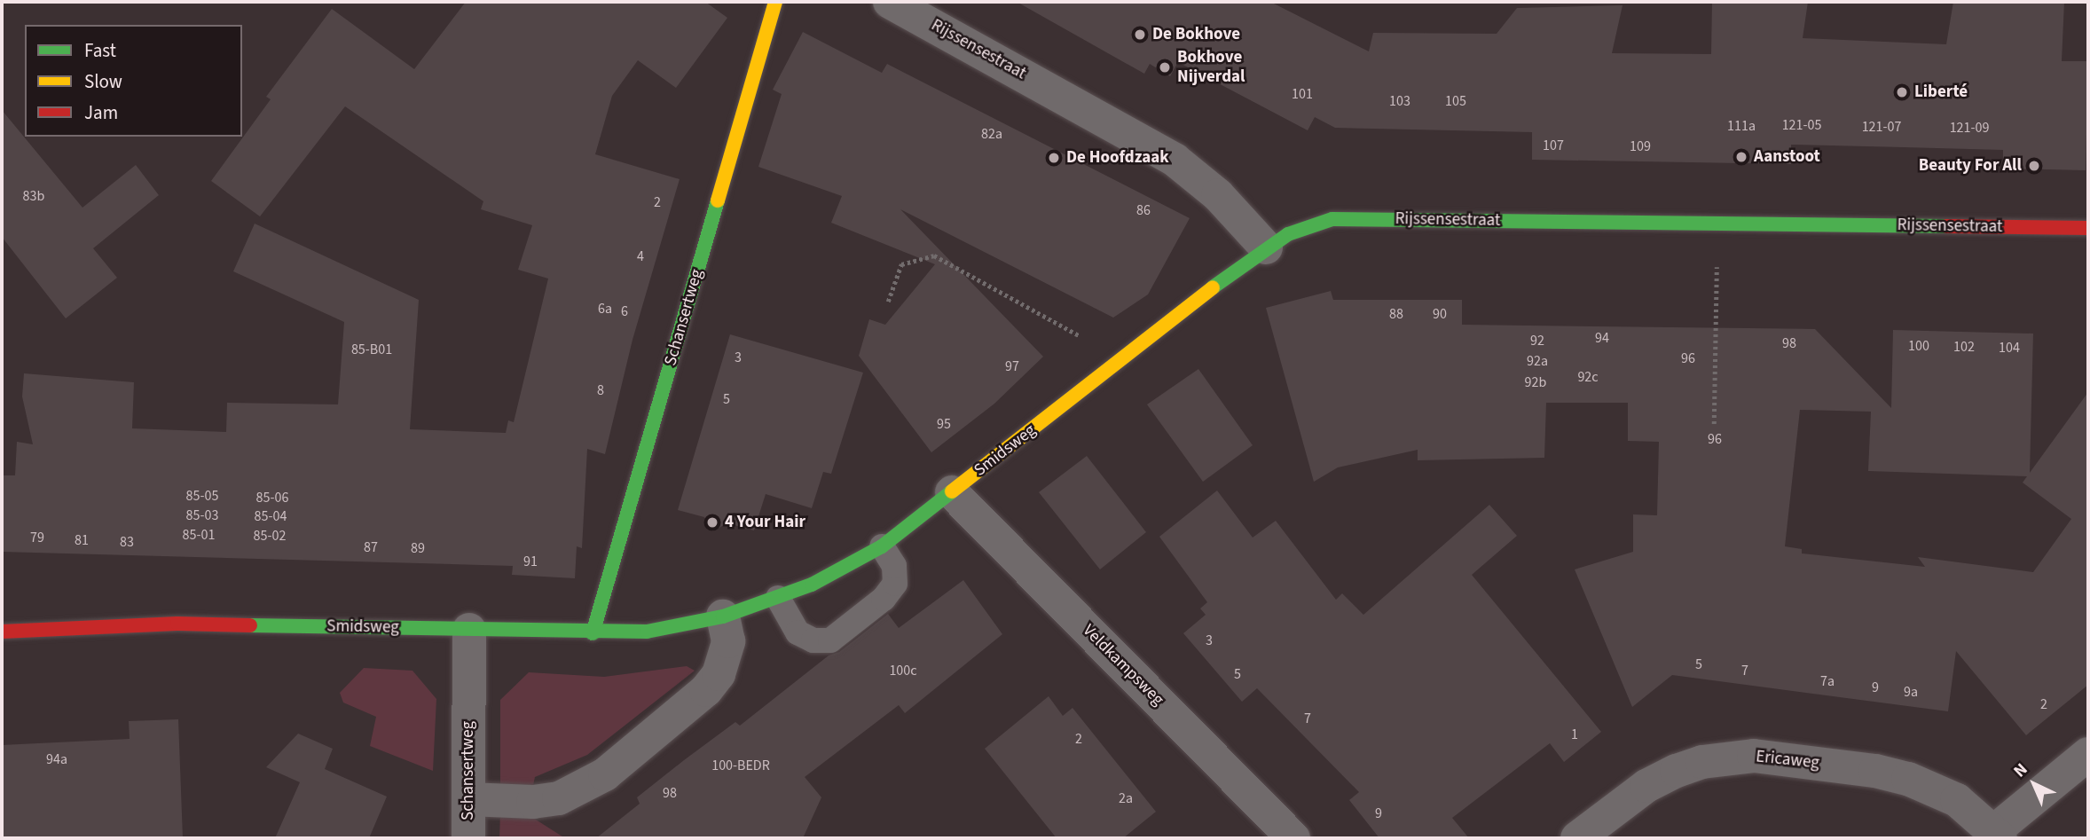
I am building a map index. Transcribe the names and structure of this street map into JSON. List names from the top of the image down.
{
  "streets": {
    "main road": ["Rijssensestraat", "Schansertweg", "Smidsweg"],
    "street": ["Veldkampsweg", "Ericaweg"]
  },
  "crossings": [
    ["Rijssensestraat", "Smidsweg"],
    ["Schansertweg", "Smidsweg"],
    ["Smidsweg", "Veldkampsweg"]
  ],
  "places": [
    "De Bokhove",
    "Bokhove Nijverdal",
    "Liberté",
    "Aanstoot",
    "De Hoofdzaak",
    "Beauty For All",
    "4 Your Hair"
  ],
  "house_numbers": [
    "101",
    "103",
    "105",
    "121-05",
    "111a",
    "121-07",
    "121-09",
    "82a",
    "107",
    "109",
    "83b",
    "2",
    "86",
    "4",
    "6a",
    "6",
    "88",
    "90",
    "94",
    "92",
    "98",
    "100",
    "102",
    "104",
    "85-B01",
    "3",
    "96",
    "92a",
    "97",
    "92c",
    "92b",
    "8",
    "5",
    "95",
    "96",
    "85-05",
    "85-06",
    "85-03",
    "85-04",
    "85-01",
    "85-02",
    "79",
    "81",
    "83",
    "87",
    "89",
    "91",
    "3",
    "5",
    "100c",
    "7",
    "5",
    "7a",
    "9",
    "9a",
    "2",
    "7",
    "1",
    "2",
    "94a",
    "100-BEDR",
    "98",
    "2a",
    "9"
  ],
  "legend": ["Fast", "Slow", "Jam"],
  "north": "top left"
}
